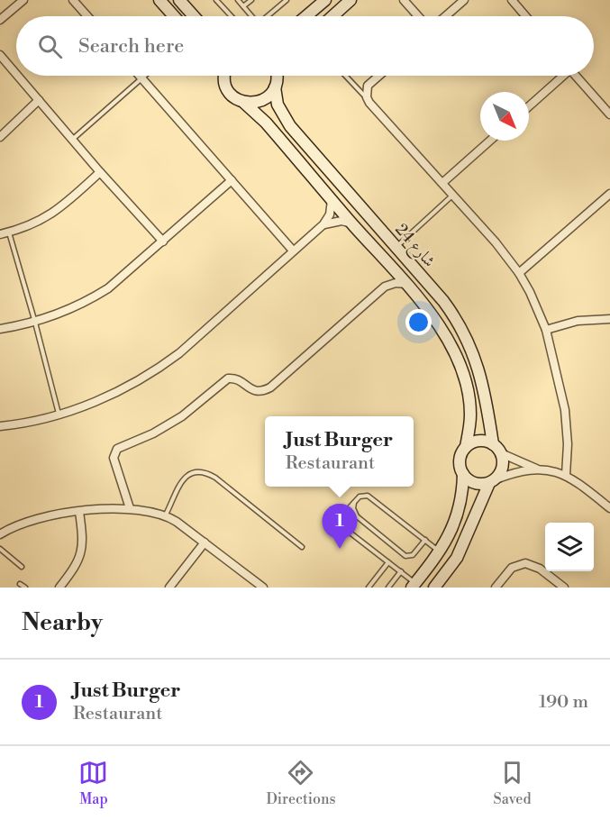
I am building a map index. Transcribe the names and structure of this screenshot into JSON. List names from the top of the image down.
{
  "streets": {
    "street": ["شارع 24"]
  },
  "north": "bottom right",
  "page": {
    "search": "Search here",
    "popup": ["Just Burger", "Restaurant"],
    "pins": "1",
    "heading": "Nearby",
    "list": [
      {
        "mark": "1",
        "name": "Just Burger",
        "note": "Restaurant",
        "value": "190 m"
      }
    ],
    "nav": ["Map", "Directions", "Saved"]
  }
}
